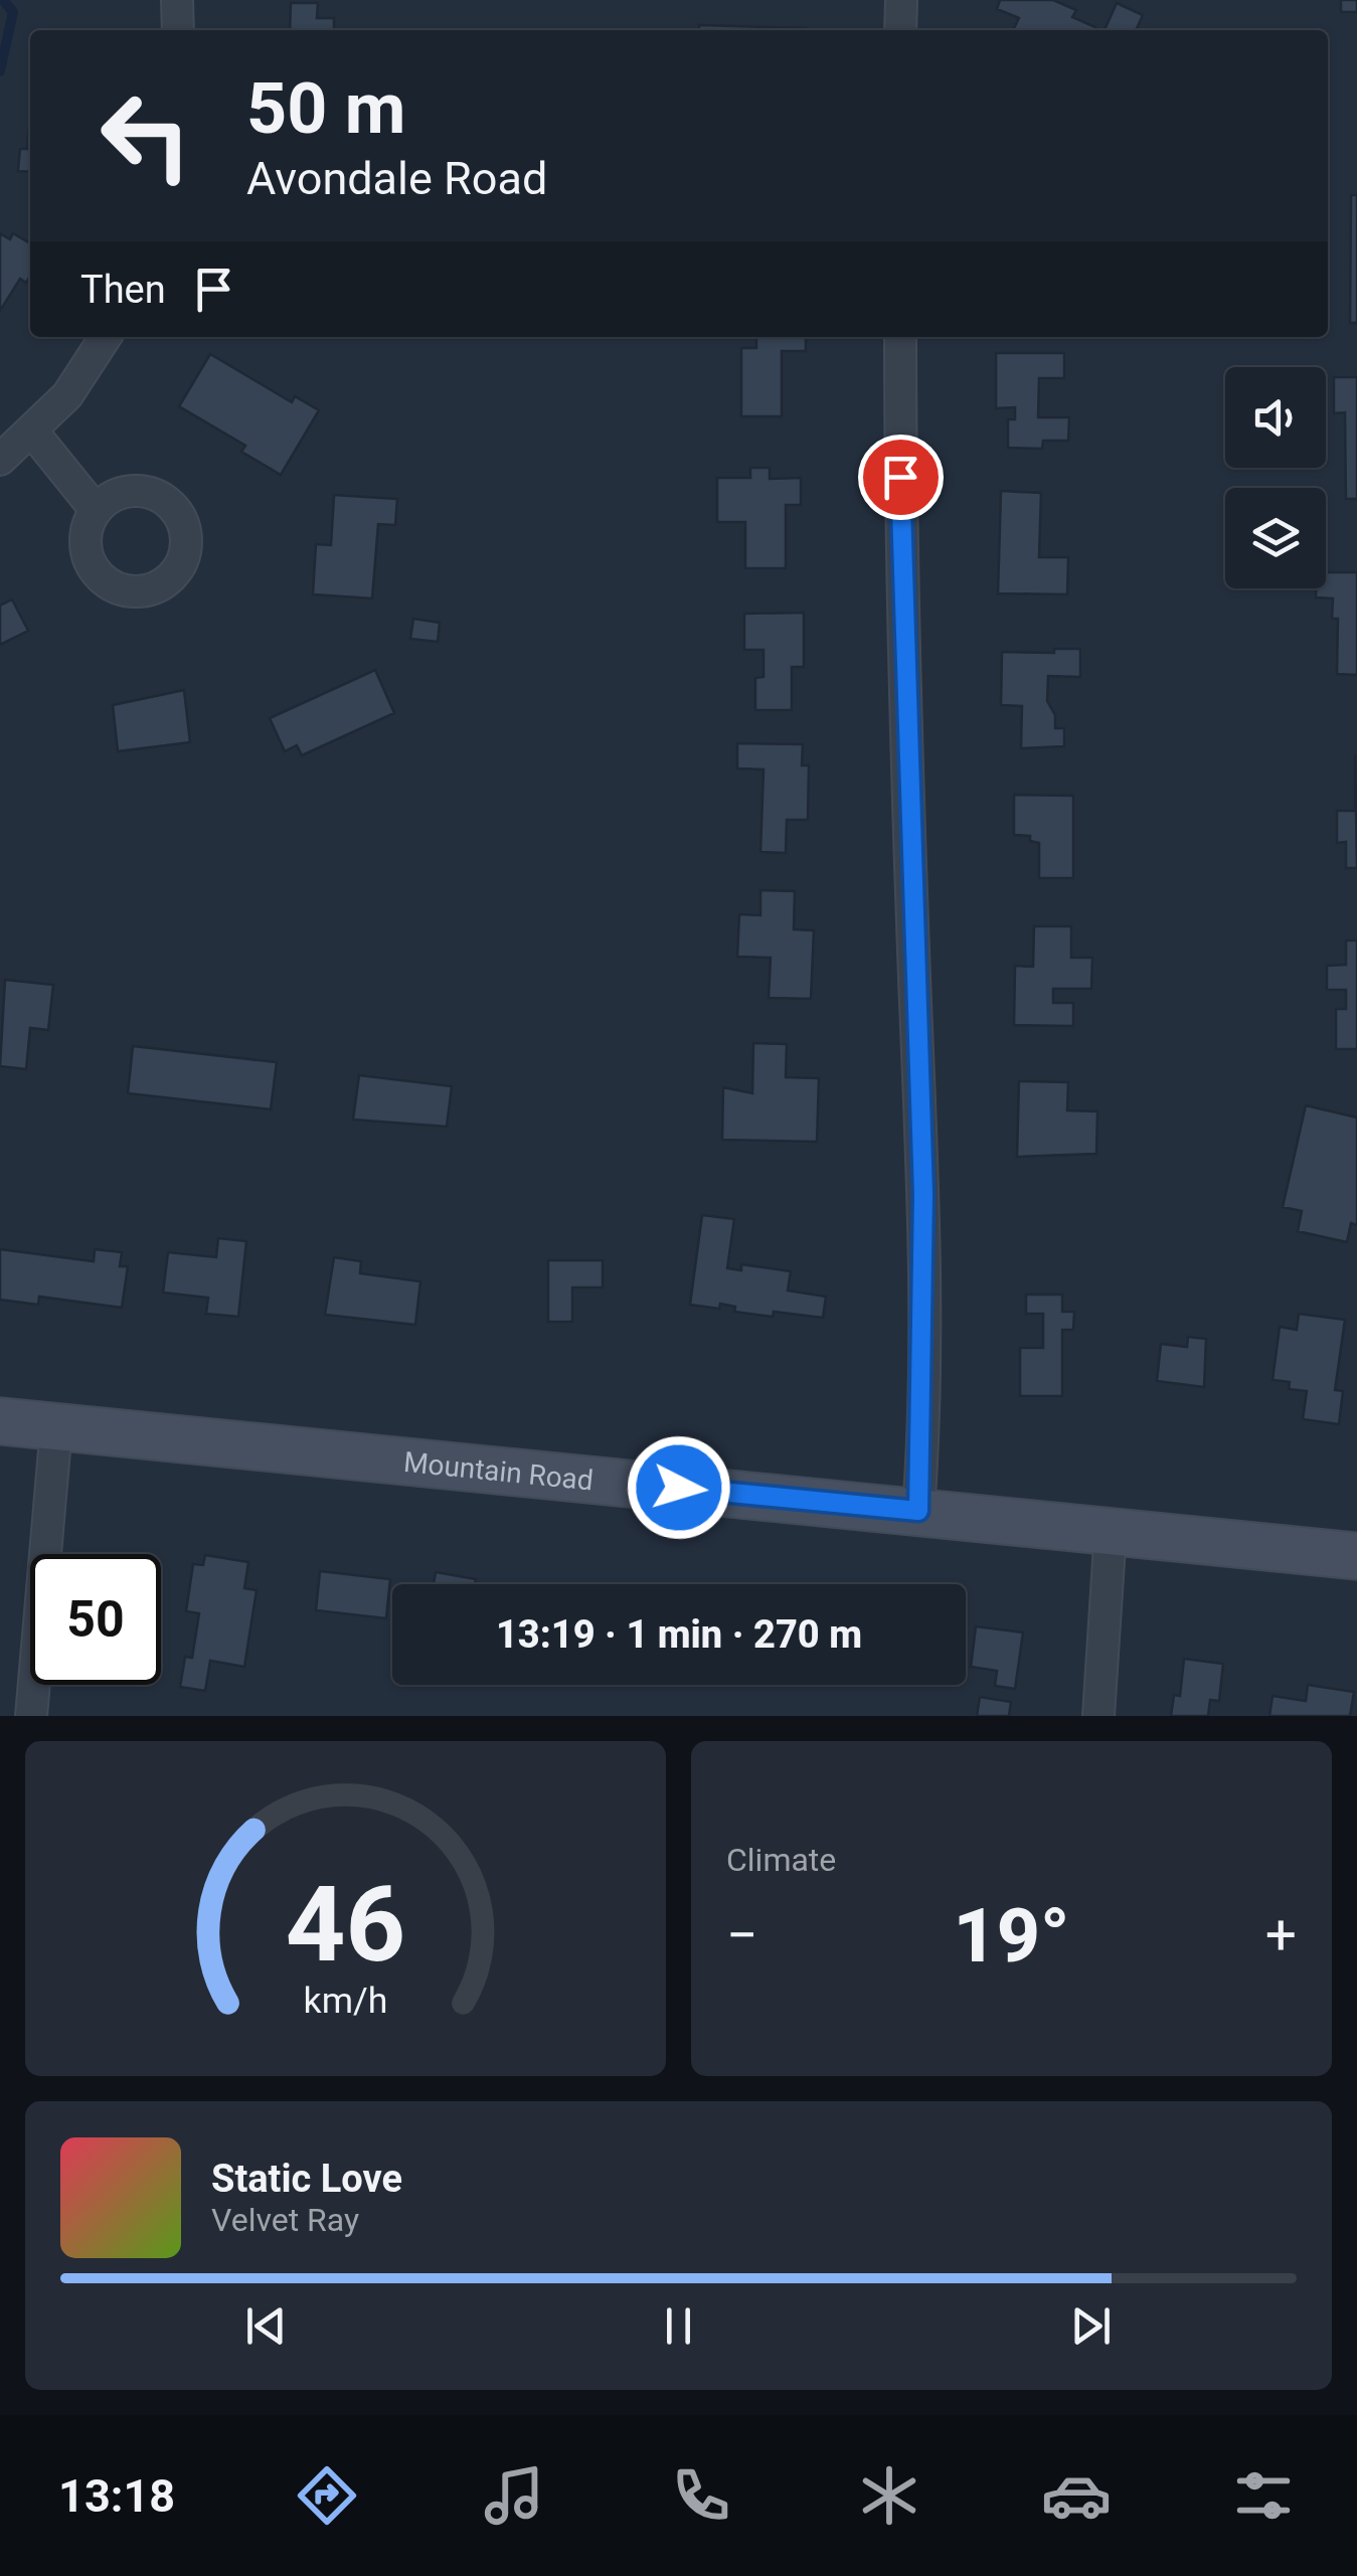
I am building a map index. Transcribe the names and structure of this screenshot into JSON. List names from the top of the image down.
{
  "streets": {
    "main road": ["Mountain Road"]
  },
  "page": {
    "turn": ["50 m", "Avondale Road"],
    "then": "Then",
    "limit": "50",
    "trip": "13:19 · 1 min · 270 m",
    "tile": "Climate",
    "heat": ["−", "19°", "+"],
    "song": ["Static Love", "Velvet Ray"],
    "tabs": "13:18",
    "gauge": ["46", "km/h"]
  }
}
